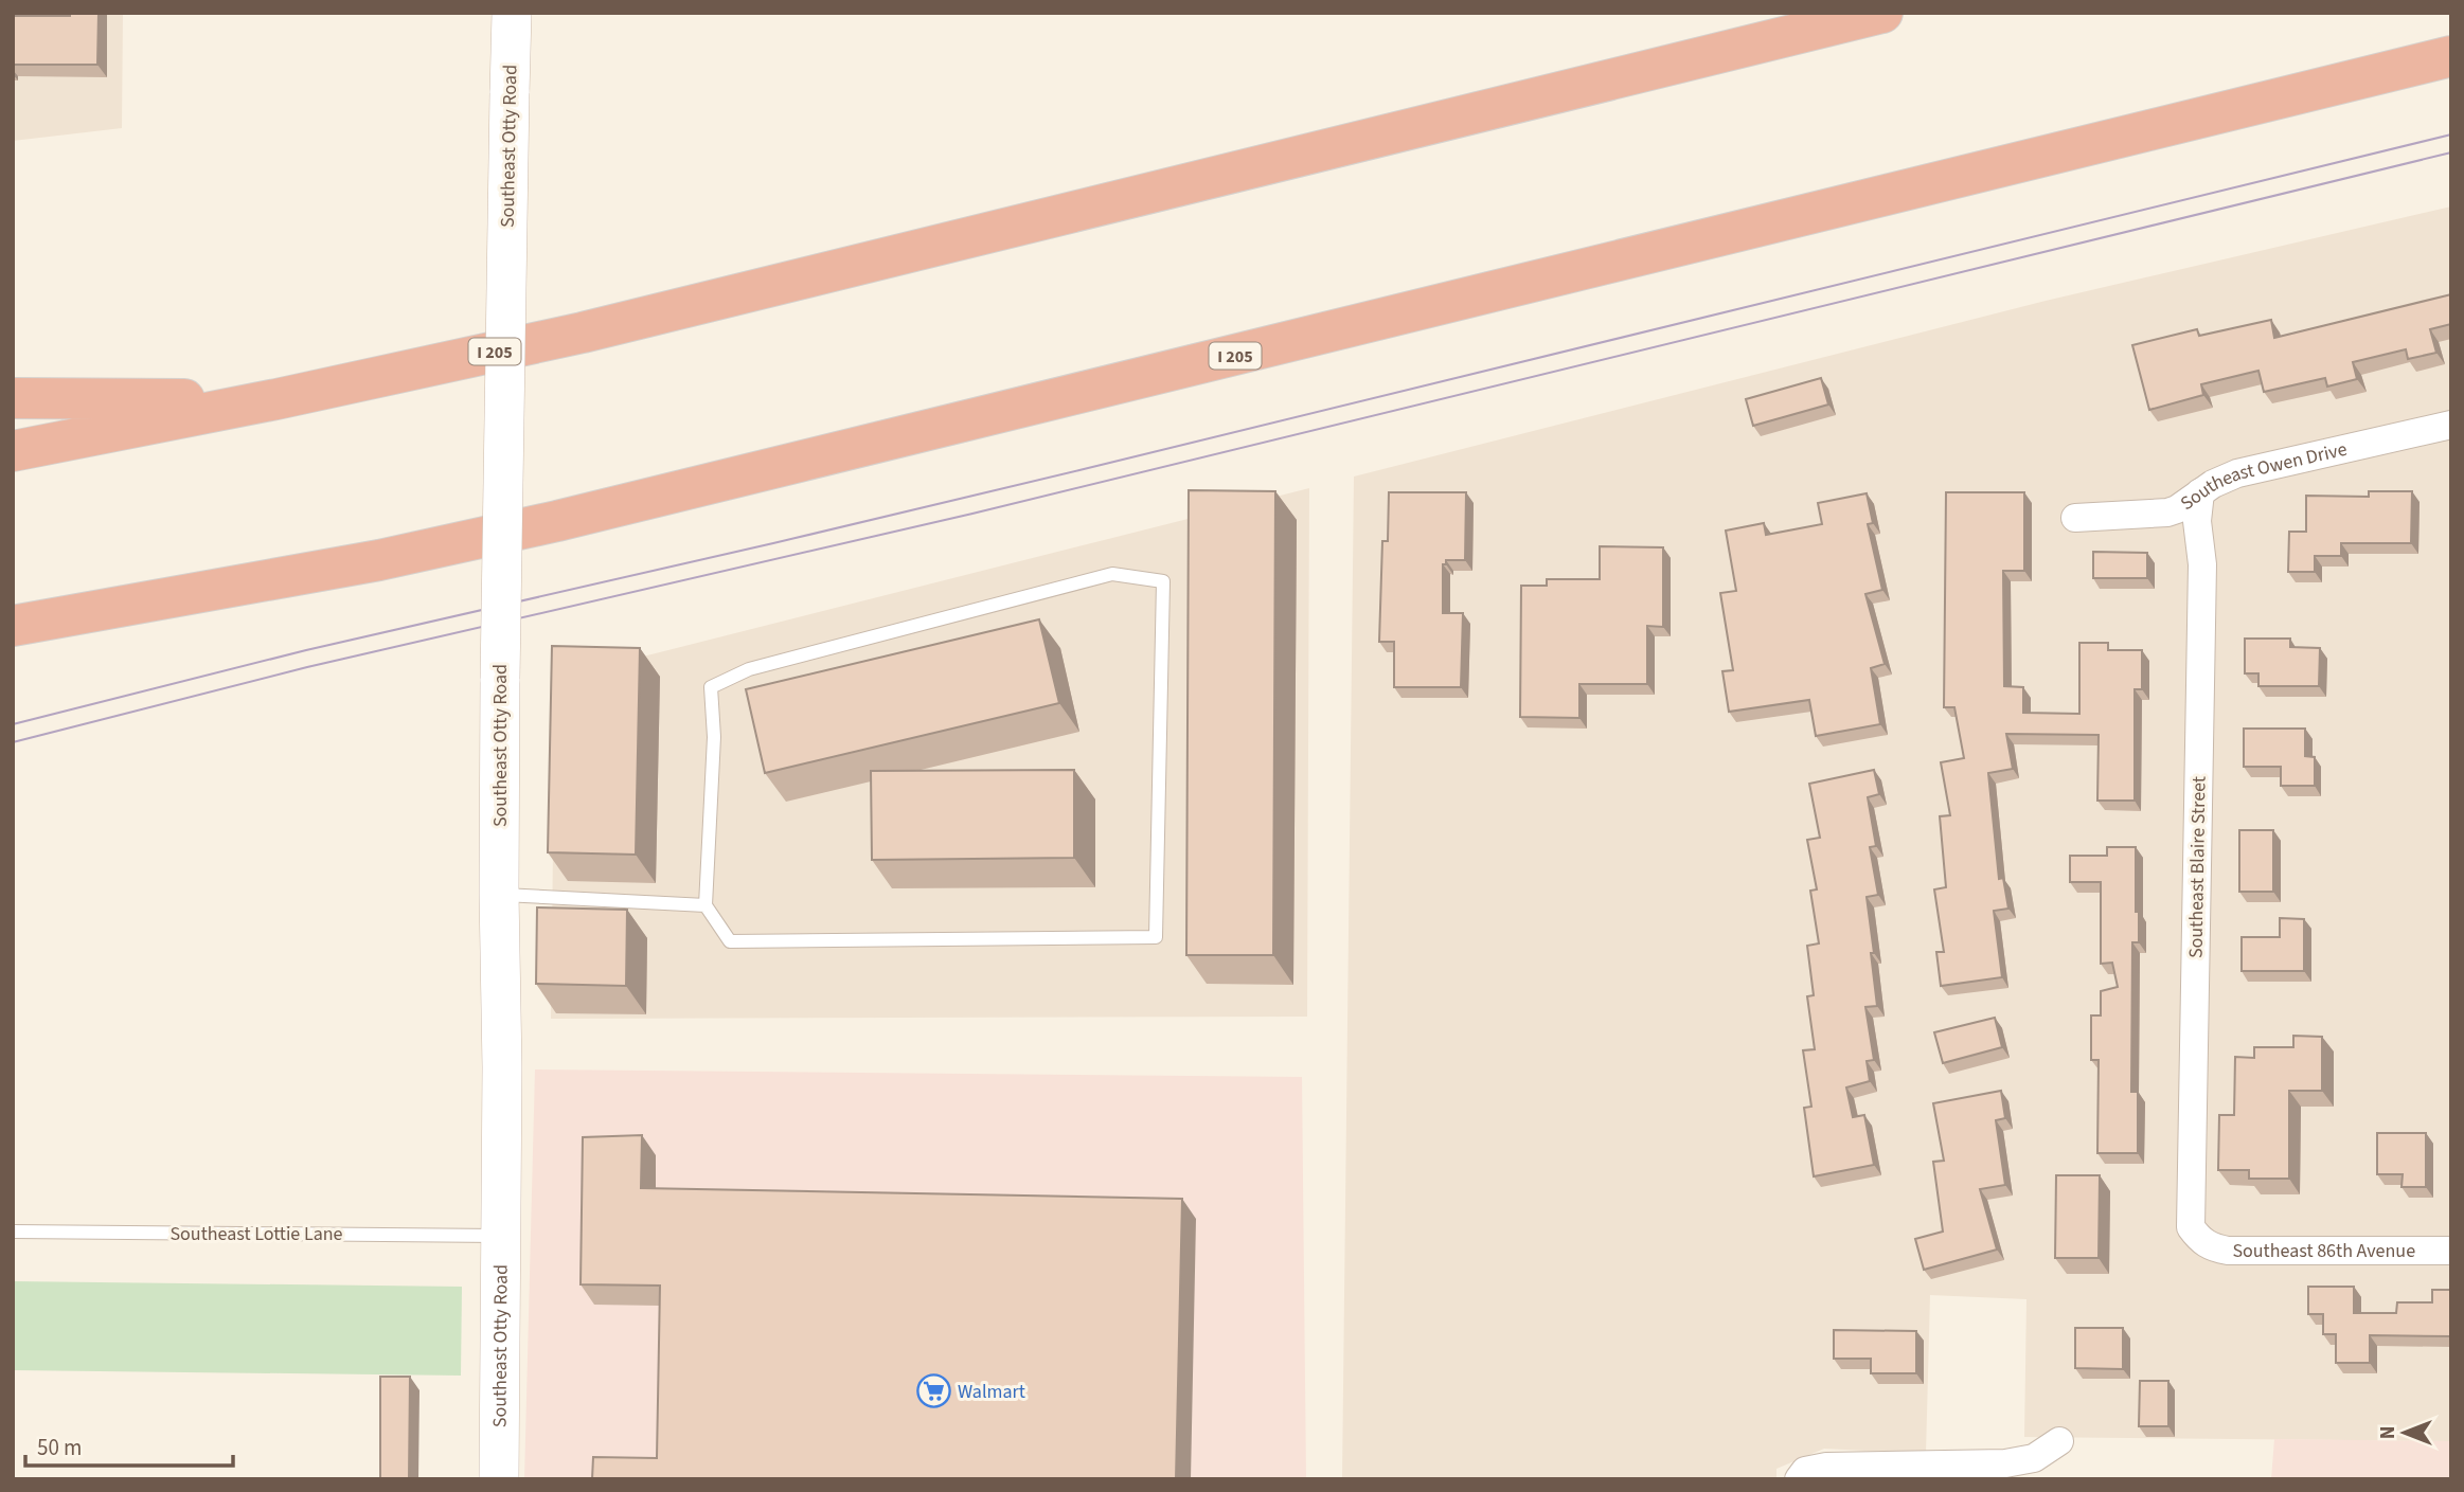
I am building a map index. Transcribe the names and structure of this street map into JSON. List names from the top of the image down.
{
  "streets": {
    "highway": ["I 205"],
    "street": [
      "Southeast Otty Road",
      "Southeast Owen Drive",
      "Southeast Blaire Street",
      "Southeast 86th Avenue"
    ],
    "lane": ["Southeast Lottie Lane"]
  },
  "crossings": [
    ["Southeast Otty Road", "Southeast Lottie Lane"],
    ["Southeast Owen Drive", "Southeast Blaire Street"],
    ["Southeast Blaire Street", "Southeast 86th Avenue"]
  ],
  "places": {
    "supermarket": ["Walmart"]
  },
  "scale_bar": "50 m",
  "north": "left"
}
